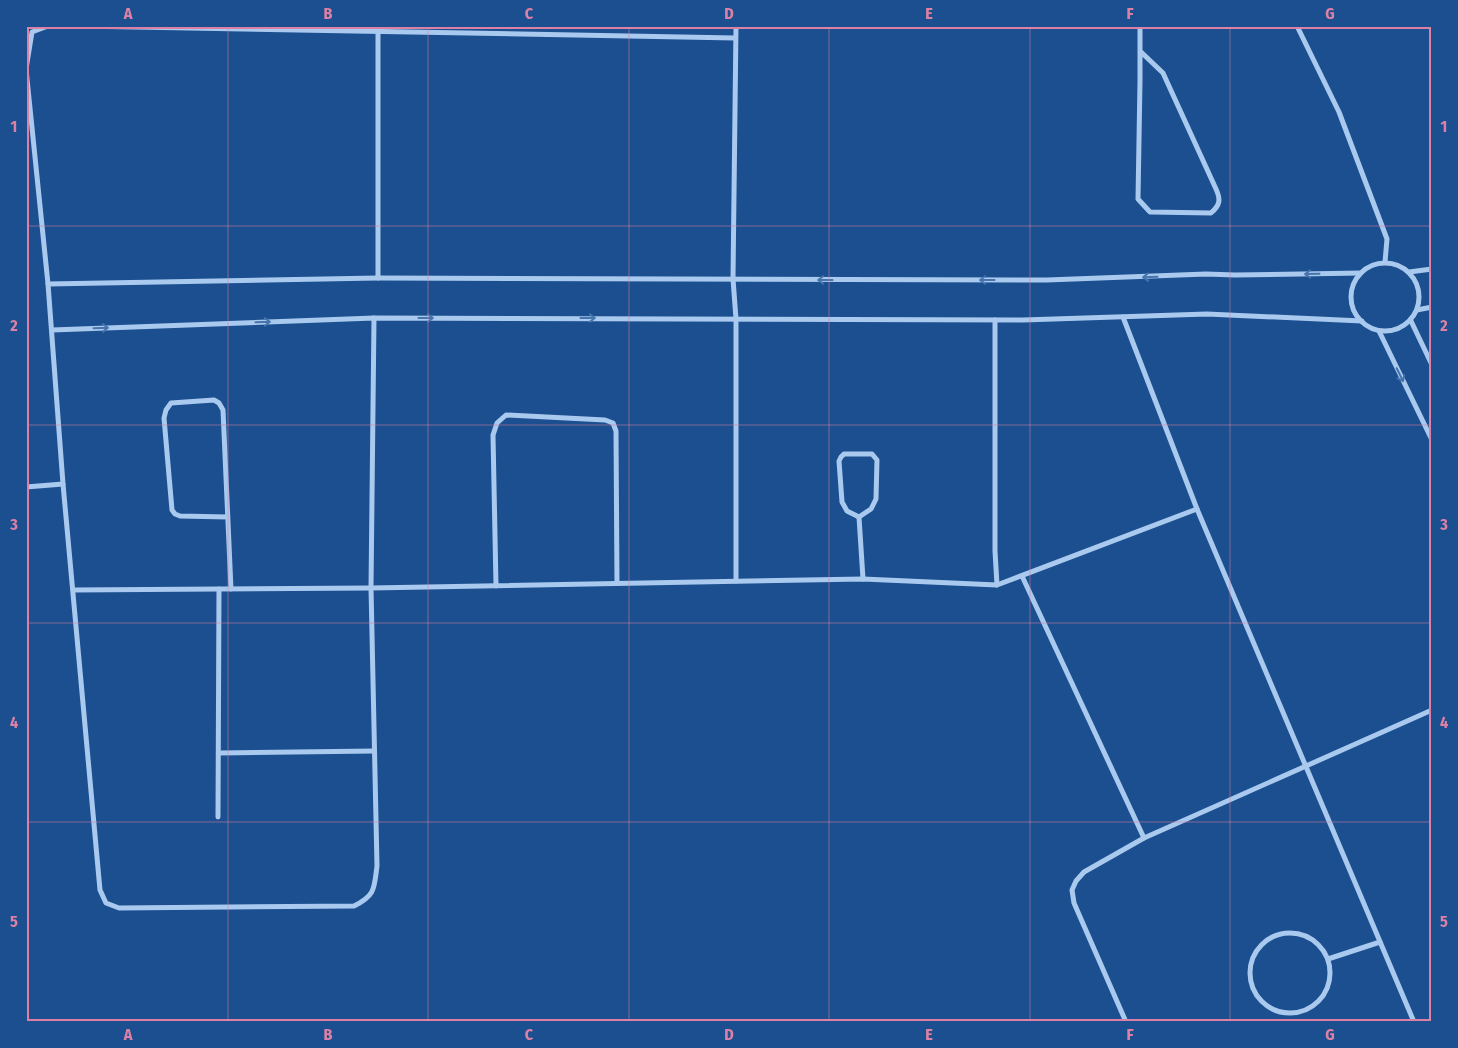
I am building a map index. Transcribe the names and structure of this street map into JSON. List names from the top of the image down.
{
  "grid": {
    "columns": [
      "A",
      "B",
      "C",
      "D",
      "E",
      "F",
      "G"
    ],
    "rows": [
      "1",
      "2",
      "3",
      "4",
      "5"
    ]
  }
}
